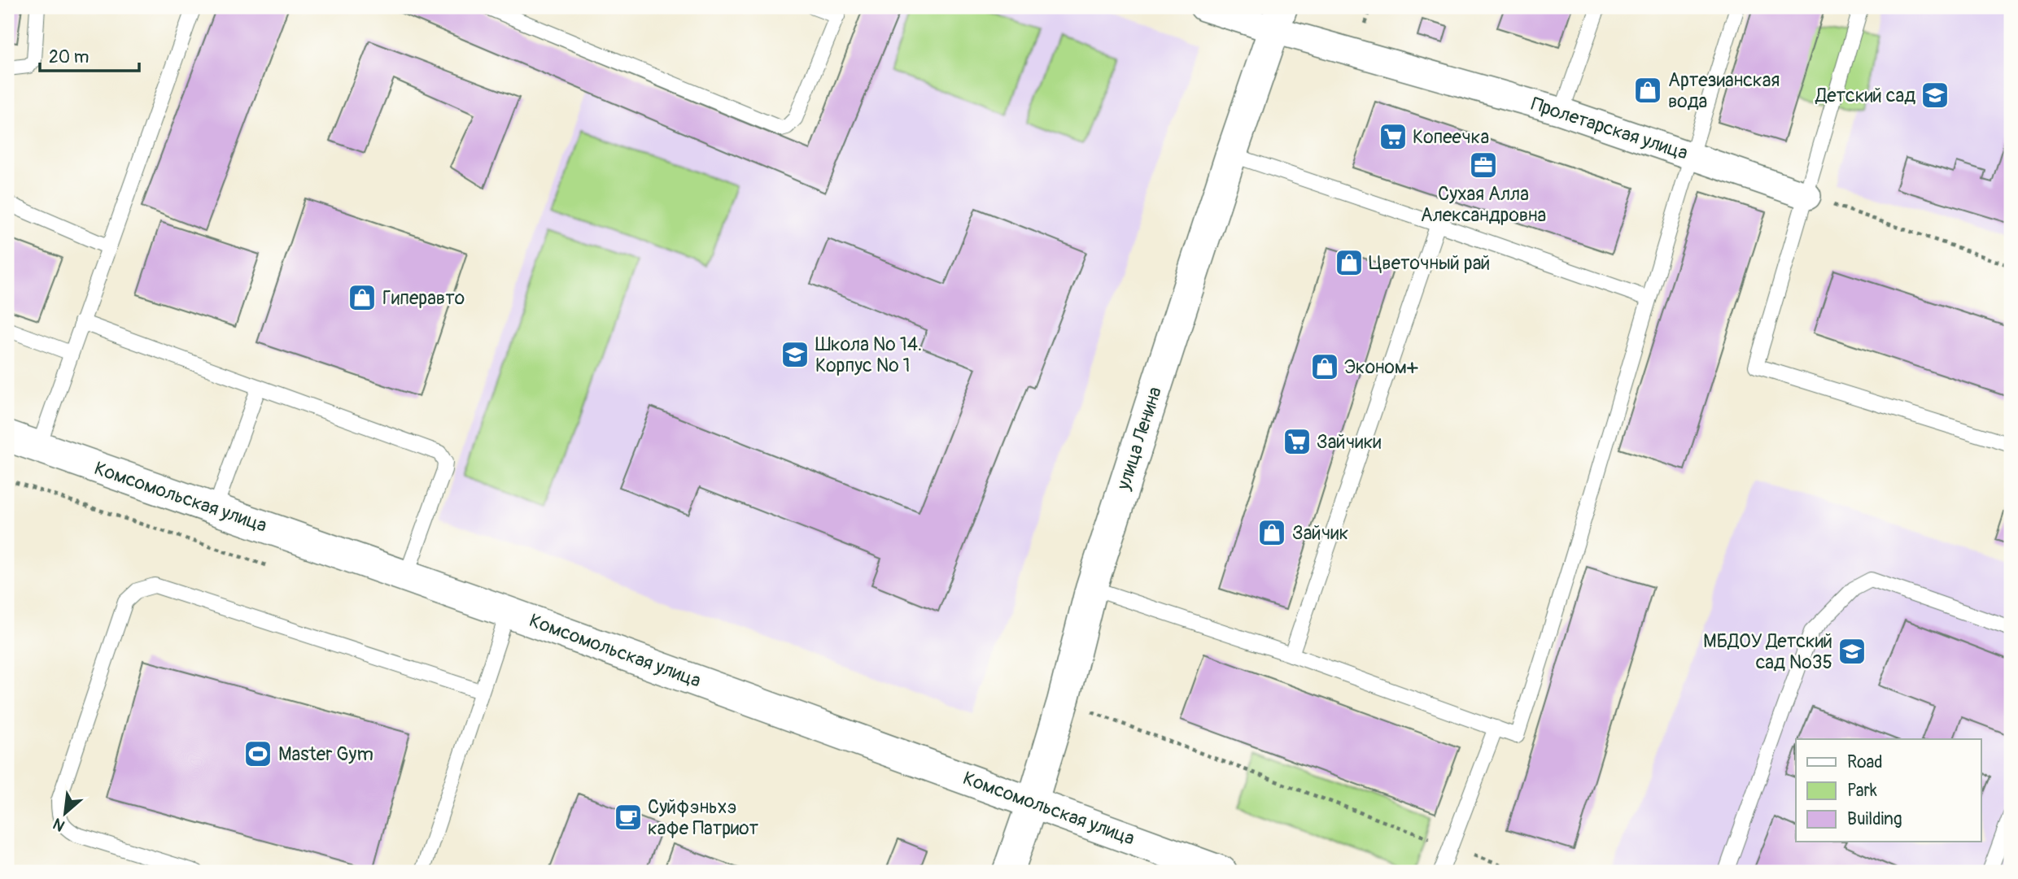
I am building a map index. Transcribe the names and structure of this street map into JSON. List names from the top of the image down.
{
  "streets": {
    "main road": ["улица Ленина", "Комсомольская улица"],
    "street": ["Пролетарская улица"]
  },
  "crossings": [
    ["Пролетарская улица", "улица Ленина"],
    ["улица Ленина", "Комсомольская улица"]
  ],
  "places": {
    "shop": [
      "Артезианская вода",
      "Цветочный рай",
      "Гиперавто",
      "Эконом+",
      "Зайчик"
    ],
    "school or university": ["Детский сад", "Школа № 14. Корпус № 1", "МБДОУ Детский сад №35"],
    "supermarket": ["Копеечка", "Зайчики"],
    "office": ["Сухая Алла Александровна"],
    "sports": ["Master Gym"],
    "cafe": ["Суйфэньхэ кафе Патриот"]
  },
  "legend": ["Road", "Park", "Building"],
  "scale_bar": "20 m",
  "north": "bottom left"
}
